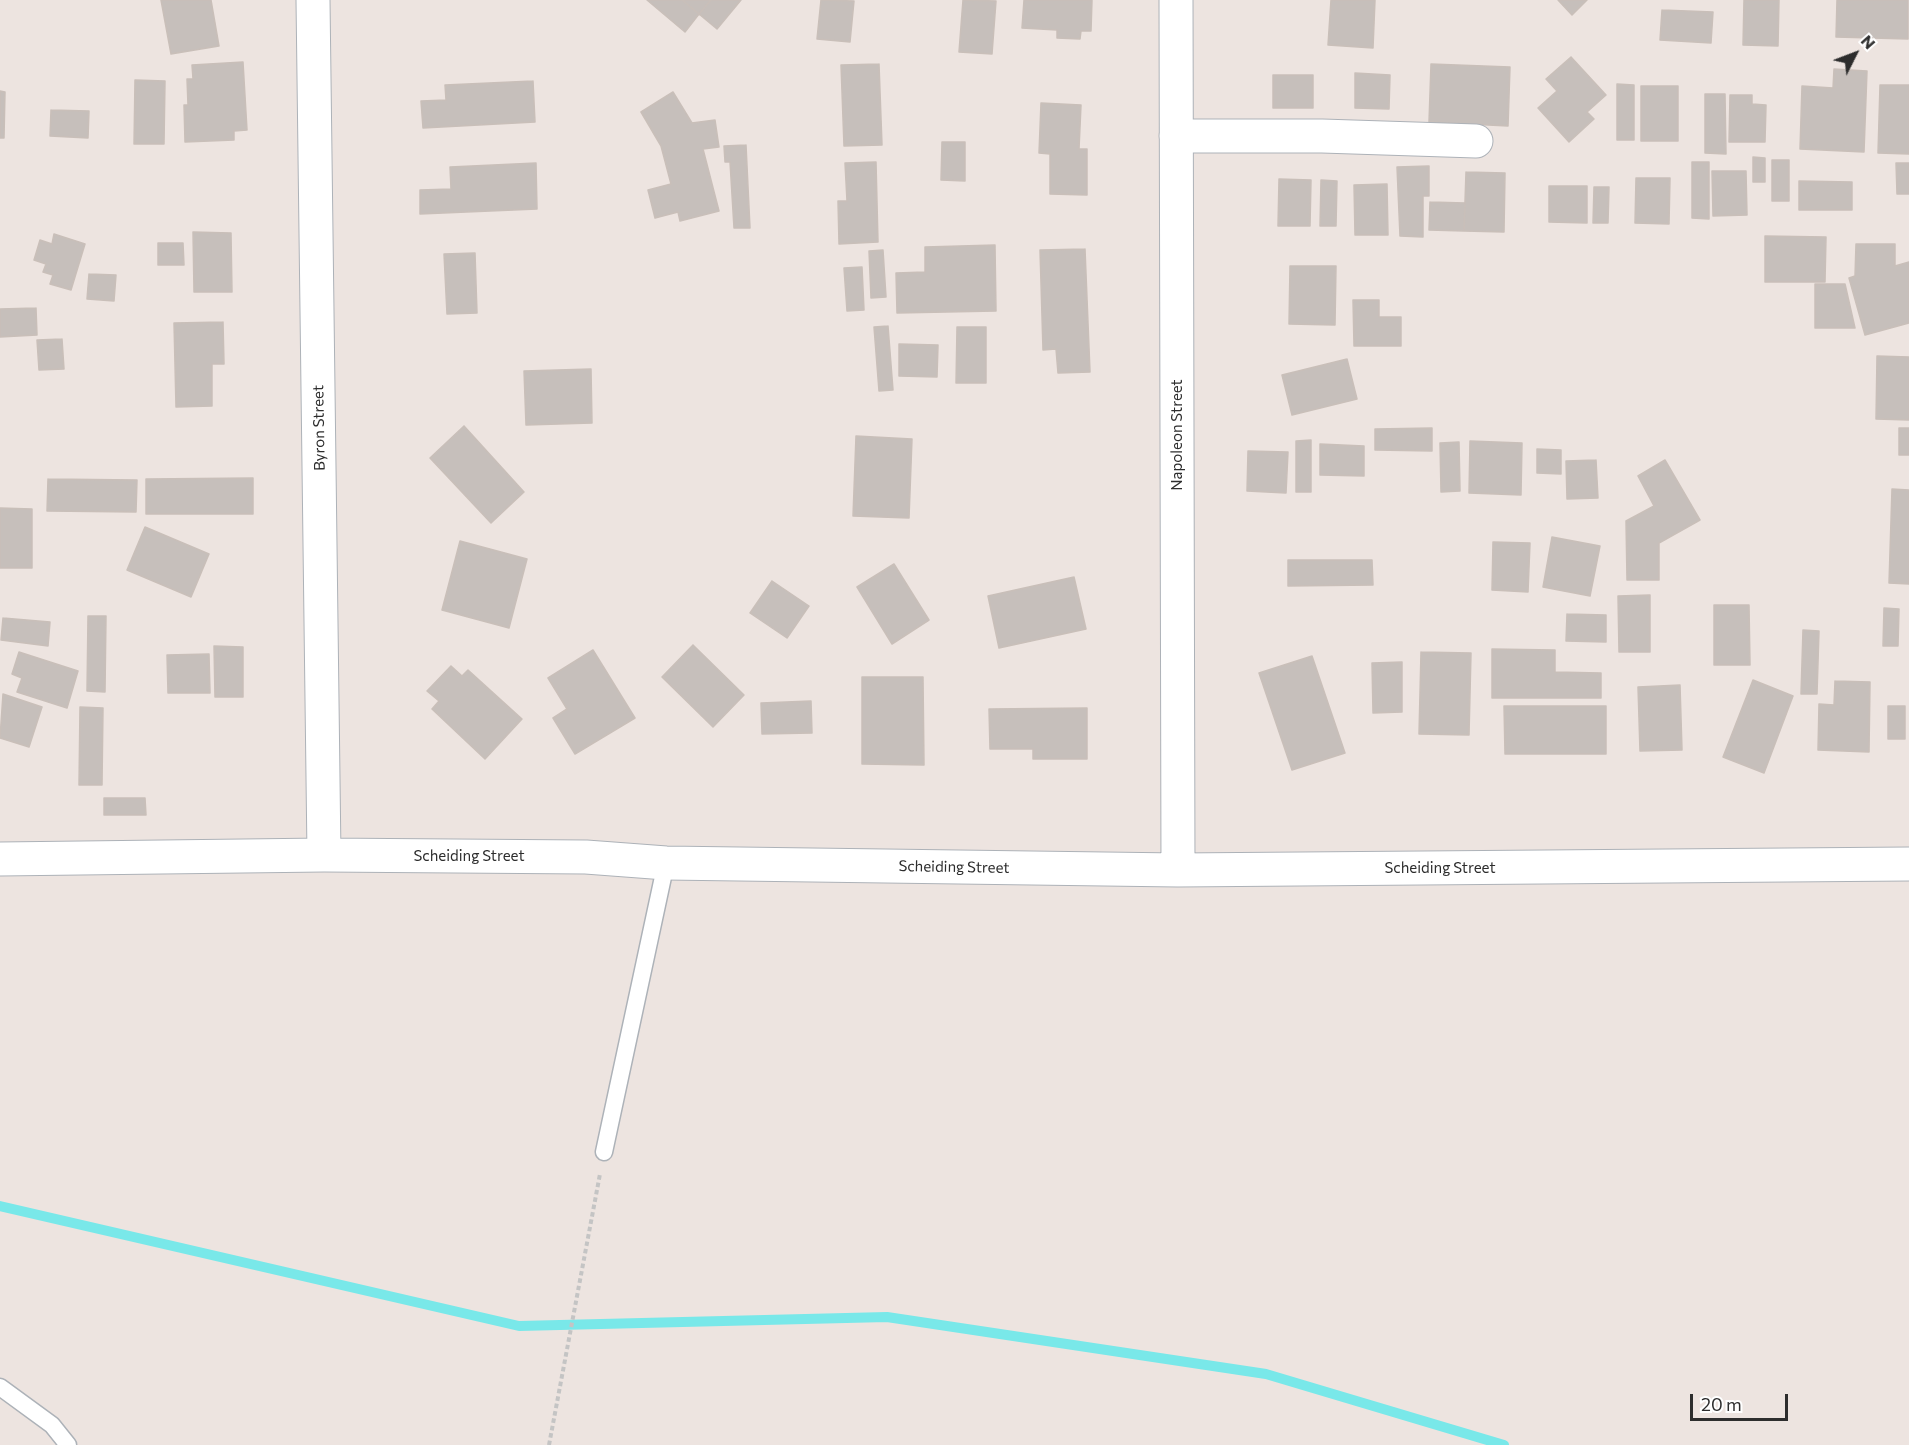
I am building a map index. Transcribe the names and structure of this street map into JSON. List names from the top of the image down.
{
  "streets": {
    "street": ["Byron Street", "Napoleon Street", "Scheiding Street"]
  },
  "crossings": [
    ["Byron Street", "Scheiding Street"],
    ["Napoleon Street", "Scheiding Street"]
  ],
  "scale_bar": "20 m",
  "north": "top right"
}
